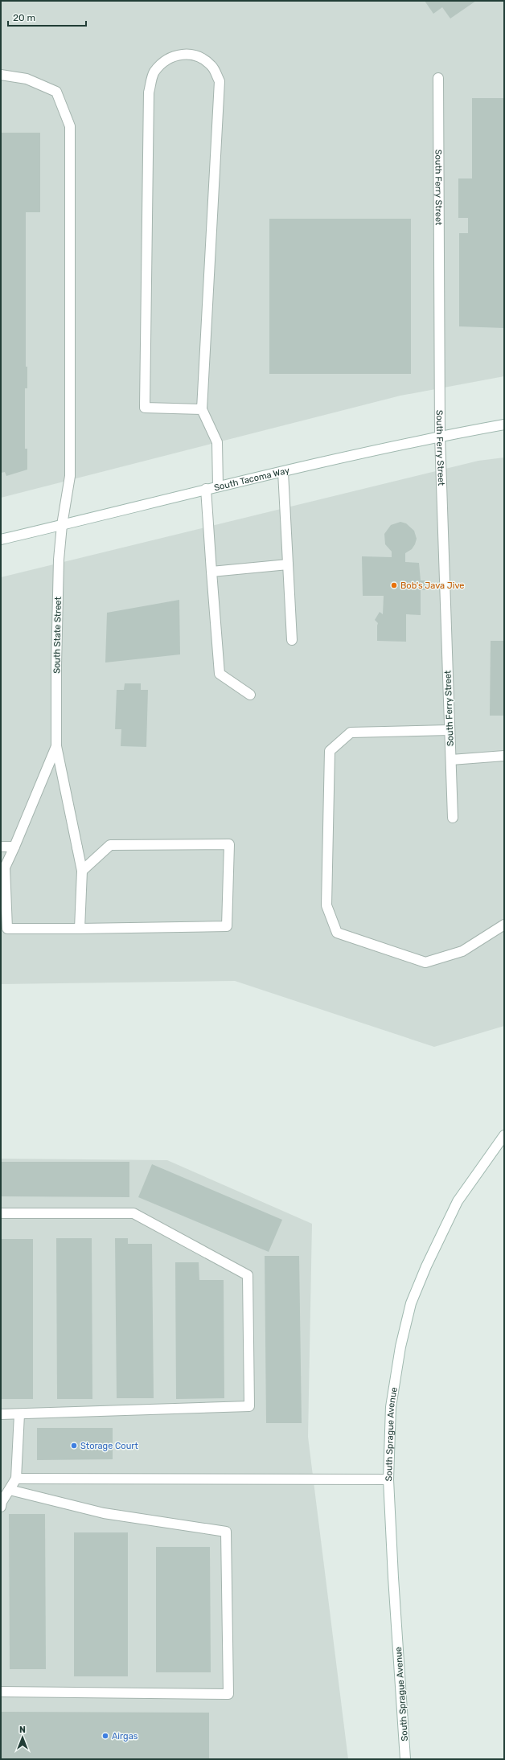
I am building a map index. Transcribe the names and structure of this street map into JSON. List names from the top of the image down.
{
  "streets": {
    "street": [
      "South Ferry Street",
      "South Tacoma Way",
      "South State Street",
      "South Sprague Avenue"
    ]
  },
  "crossings": [
    ["South Ferry Street", "South Tacoma Way"],
    ["South Tacoma Way", "South State Street"]
  ],
  "places": ["Bob's Java Jive", "Storage Court", "Airgas"],
  "scale_bar": "20 m",
  "north": "top"
}
